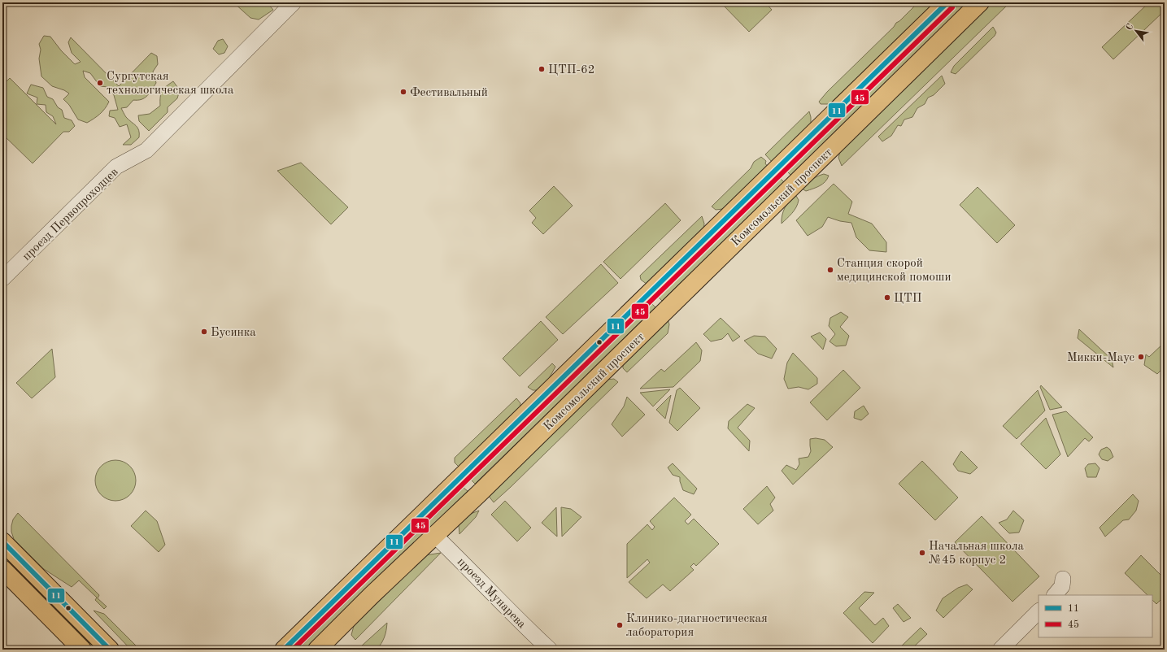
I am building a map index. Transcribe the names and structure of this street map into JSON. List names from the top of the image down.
{
  "streets": {
    "main road": ["Комсомольский проспект"],
    "street": ["проезд Первопроходцев", "проезд Мунарева"]
  },
  "crossings": [
    ["Комсомольский проспект", "проезд Мунарева"]
  ],
  "places": [
    "ЦТП-62",
    "Сургутская технологическая школа",
    "Фестивальный",
    "Cтанция скорой медицинской помоши",
    "ЦТП",
    "Бусинка",
    "Микки-Маус",
    "Начальная школа №45 корпус 2",
    "Клинико-диагностическая лаборатория"
  ],
  "lines": ["transit line 11", "transit line 45"],
  "legend": ["11", "45"],
  "north": "top left"
}
